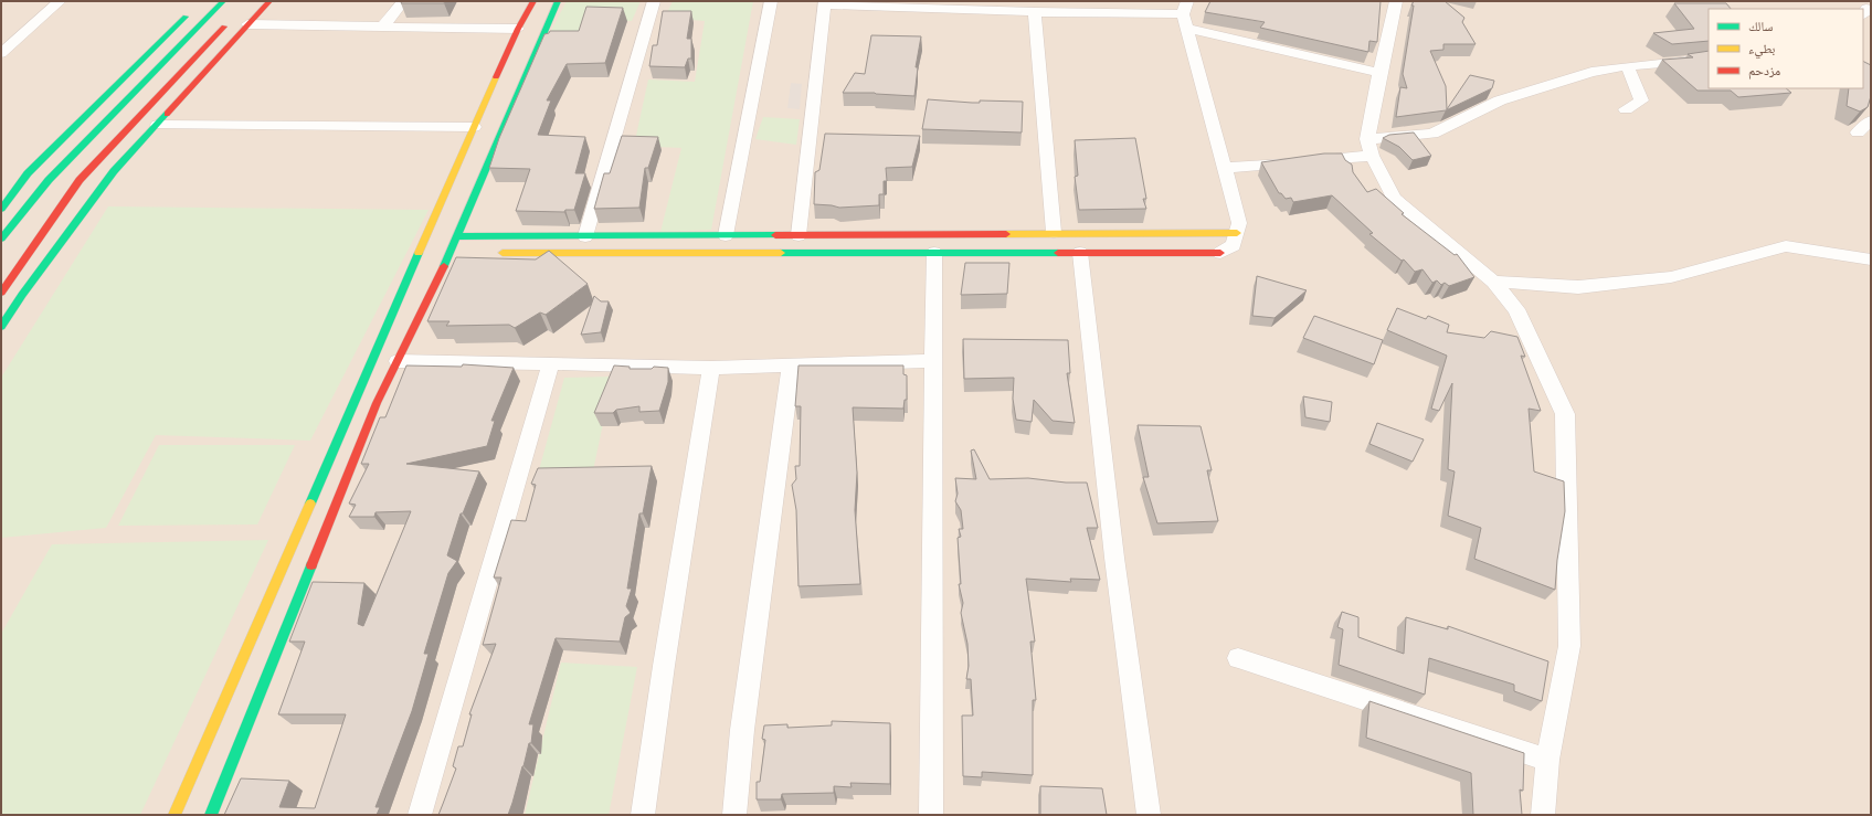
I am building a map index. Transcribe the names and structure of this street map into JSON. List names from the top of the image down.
{
  "legend": ["سالك", "بطيء", "مزدحم"]
}
